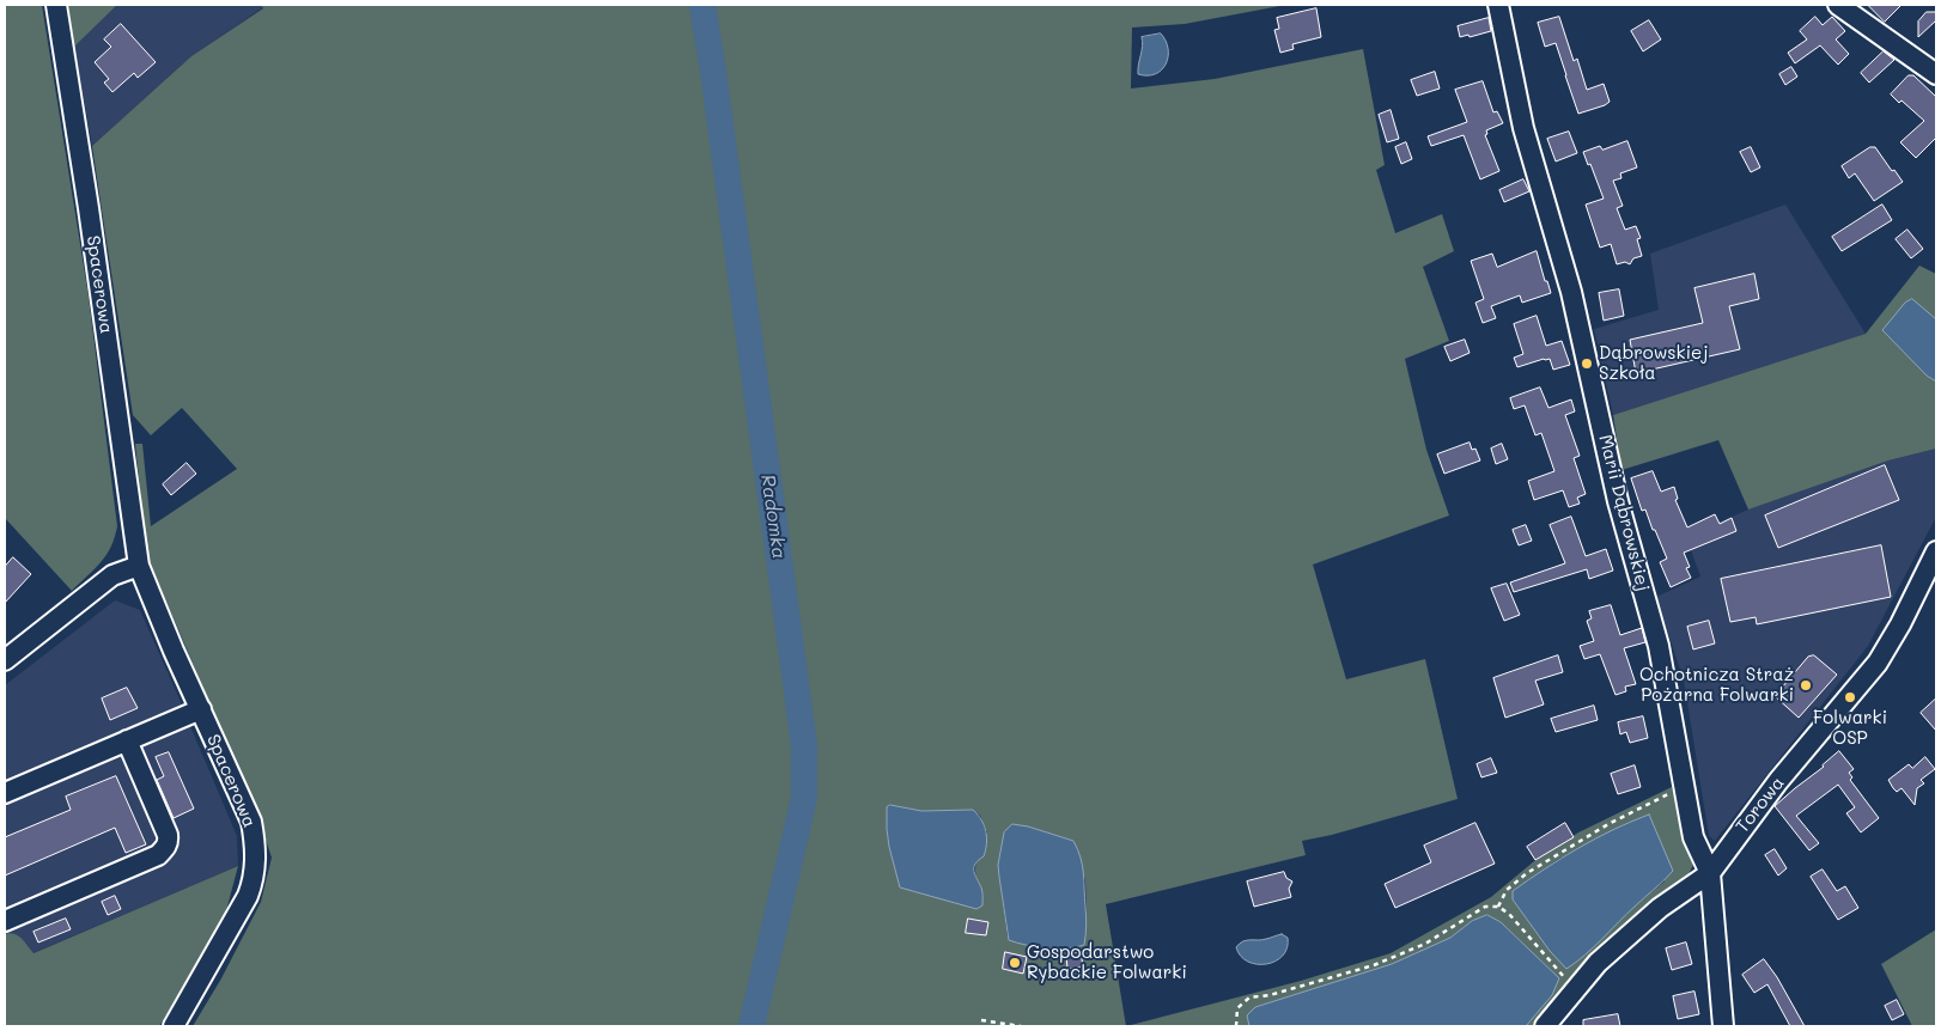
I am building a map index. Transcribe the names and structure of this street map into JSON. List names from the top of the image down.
{
  "streets": {
    "street": ["Spacerowa", "Marii Dąbrowskiej", "Torowa"]
  },
  "crossings": [
    ["Marii Dąbrowskiej", "Torowa"]
  ],
  "water": ["Radomka"],
  "places": [
    "Dąbrowskiej Szkoła",
    "Ochotnicza Straż Pożarna Folwarki",
    "Folwarki OSP",
    "Gospodarstwo Rybackie Folwarki"
  ]
}
